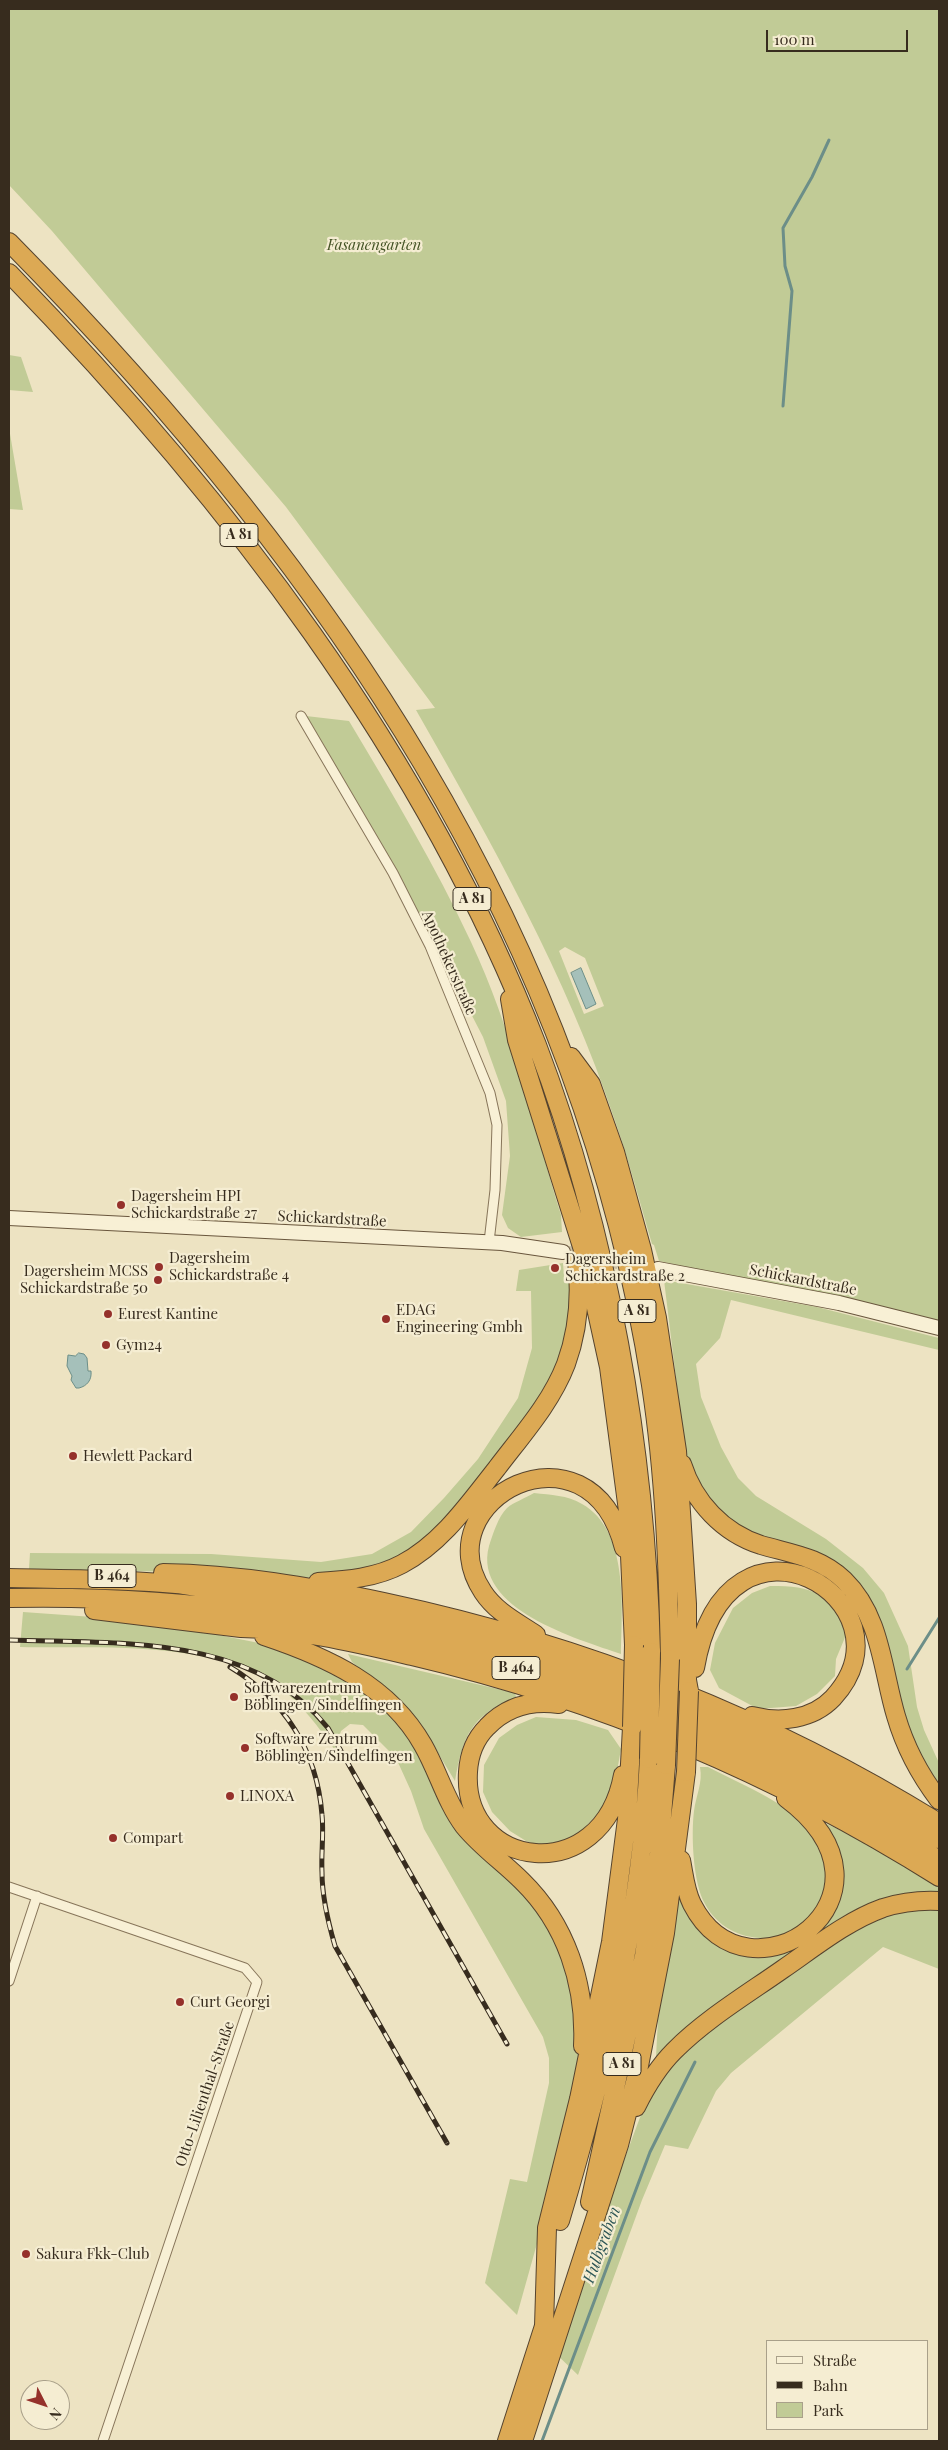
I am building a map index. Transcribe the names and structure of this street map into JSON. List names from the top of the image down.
{
  "streets": {
    "highway": ["A 81", "B 464"],
    "street": ["Apothekerstraße", "Schickardstraße", "Otto-Lilienthal-Straße"]
  },
  "crossings": [
    ["Apothekerstraße", "Schickardstraße"]
  ],
  "water": ["Hulbgraben"],
  "parks": ["Fasanengarten"],
  "places": [
    "Dagersheim HPI Schickardstraße 27",
    "Dagersheim Schickardstraße 4",
    "Dagersheim Schickardstraße 2",
    "Dagersheim MCSS Schickardstraße 50",
    "Eurest Kantine",
    "EDAG Engineering Gmbh",
    "Gym24",
    "Hewlett Packard",
    "Softwarezentrum Böblingen/Sindelfingen",
    "Software Zentrum Böblingen/Sindelfingen",
    "LINOXA",
    "Compart",
    "Curt Georgi",
    "Sakura Fkk-Club"
  ],
  "legend": ["Straße", "Bahn", "Park"],
  "scale_bar": "100 m",
  "north": "bottom right"
}
